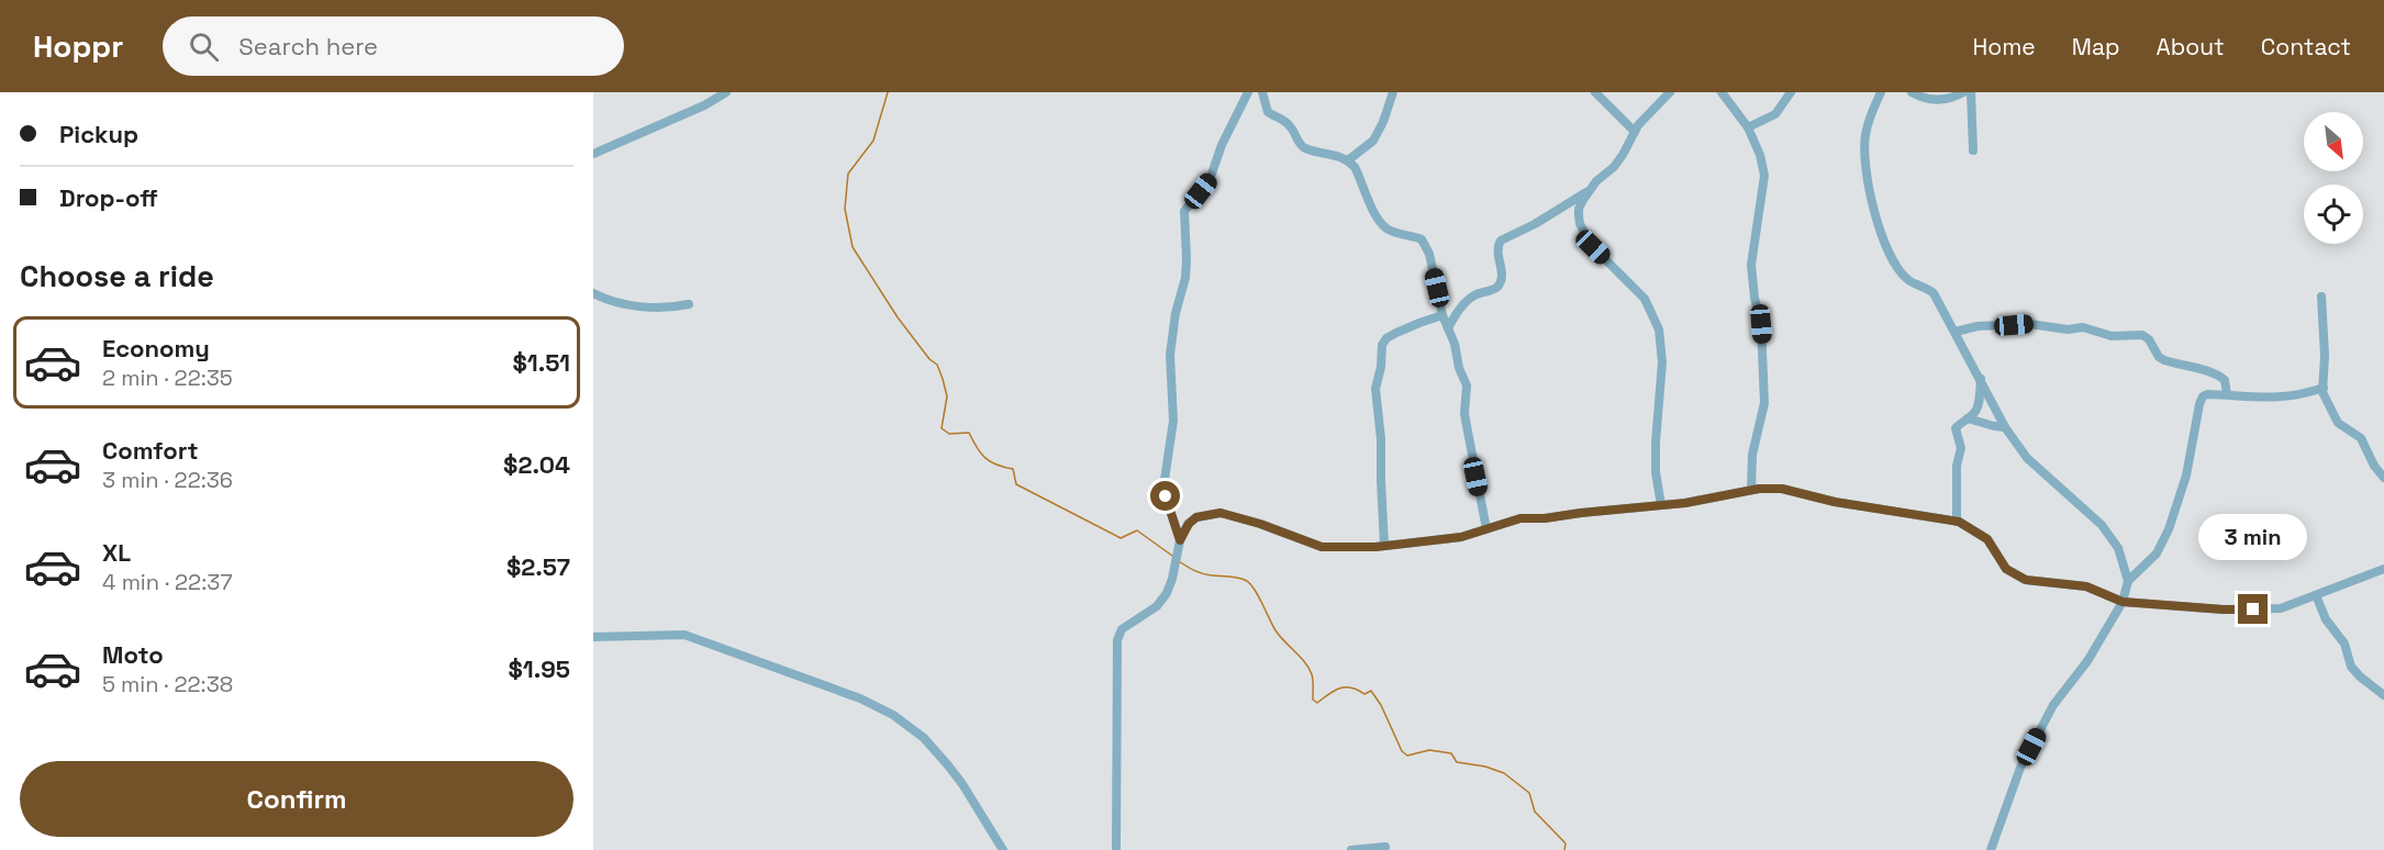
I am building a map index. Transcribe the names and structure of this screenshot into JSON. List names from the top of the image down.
{
  "north": "bottom right",
  "page": {
    "header": "Hoppr",
    "search": "Search here",
    "nav": [
      "Home",
      "Map",
      "About",
      "Contact"
    ],
    "banner": ["Pickup", "Drop-off"],
    "heading": "Choose a ride",
    "list": [
      {
        "name": "Economy",
        "note": "2 min · 22:35",
        "value": "$1.51"
      },
      {
        "name": "Comfort",
        "note": "3 min · 22:36",
        "value": "$2.04"
      },
      {
        "name": "XL",
        "note": "4 min · 22:37",
        "value": "$2.57"
      },
      {
        "name": "Moto",
        "note": "5 min · 22:38",
        "value": "$1.95"
      }
    ],
    "bubble": "3 min",
    "buttons": "Confirm"
  }
}
